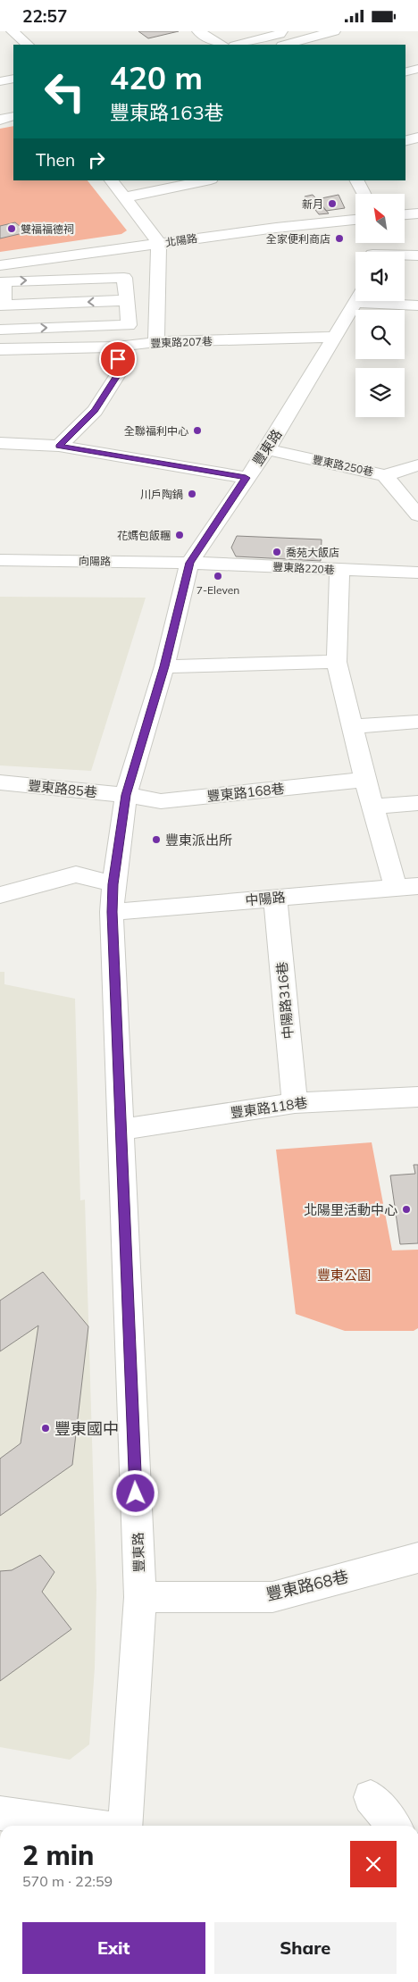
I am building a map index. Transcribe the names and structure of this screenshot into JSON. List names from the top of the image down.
{
  "streets": {
    "street": [
      "北陽路",
      "豐東路207巷",
      "豐東路",
      "豐東路250巷",
      "向陽路",
      "豐東路220巷",
      "豐東路85巷",
      "豐東路168巷",
      "中陽路",
      "中陽路316巷",
      "豐東路118巷",
      "豐東路68巷"
    ]
  },
  "crossings": [
    ["豐東路207巷", "豐東路"],
    ["豐東路", "豐東路250巷"],
    ["豐東路", "向陽路"],
    ["豐東路", "豐東路220巷"],
    ["豐東路", "豐東路85巷"],
    ["豐東路", "豐東路168巷"],
    ["豐東路", "中陽路"],
    ["豐東路", "豐東路118巷"],
    ["豐東路", "豐東路68巷"],
    ["向陽路", "豐東路220巷"],
    ["豐東路85巷", "豐東路168巷"],
    ["中陽路", "中陽路316巷"],
    ["中陽路316巷", "豐東路118巷"]
  ],
  "parks": ["豐東公園"],
  "places": [
    "新月",
    "雙福福德祠",
    "全家便利商店",
    "全聯福利中心",
    "川戶陶鍋",
    "花媽包飯糰",
    "喬苑大飯店",
    "7-Eleven",
    "豐東派出所",
    "北陽里活動中心",
    "豐東國中"
  ],
  "north": "top left",
  "page": {
    "status": "22:57",
    "turn": ["420 m", "豐東路163巷"],
    "then": "Then",
    "heading": ["2 min", "570 m · 22:59"],
    "buttons": ["Exit", "Share"]
  }
}
